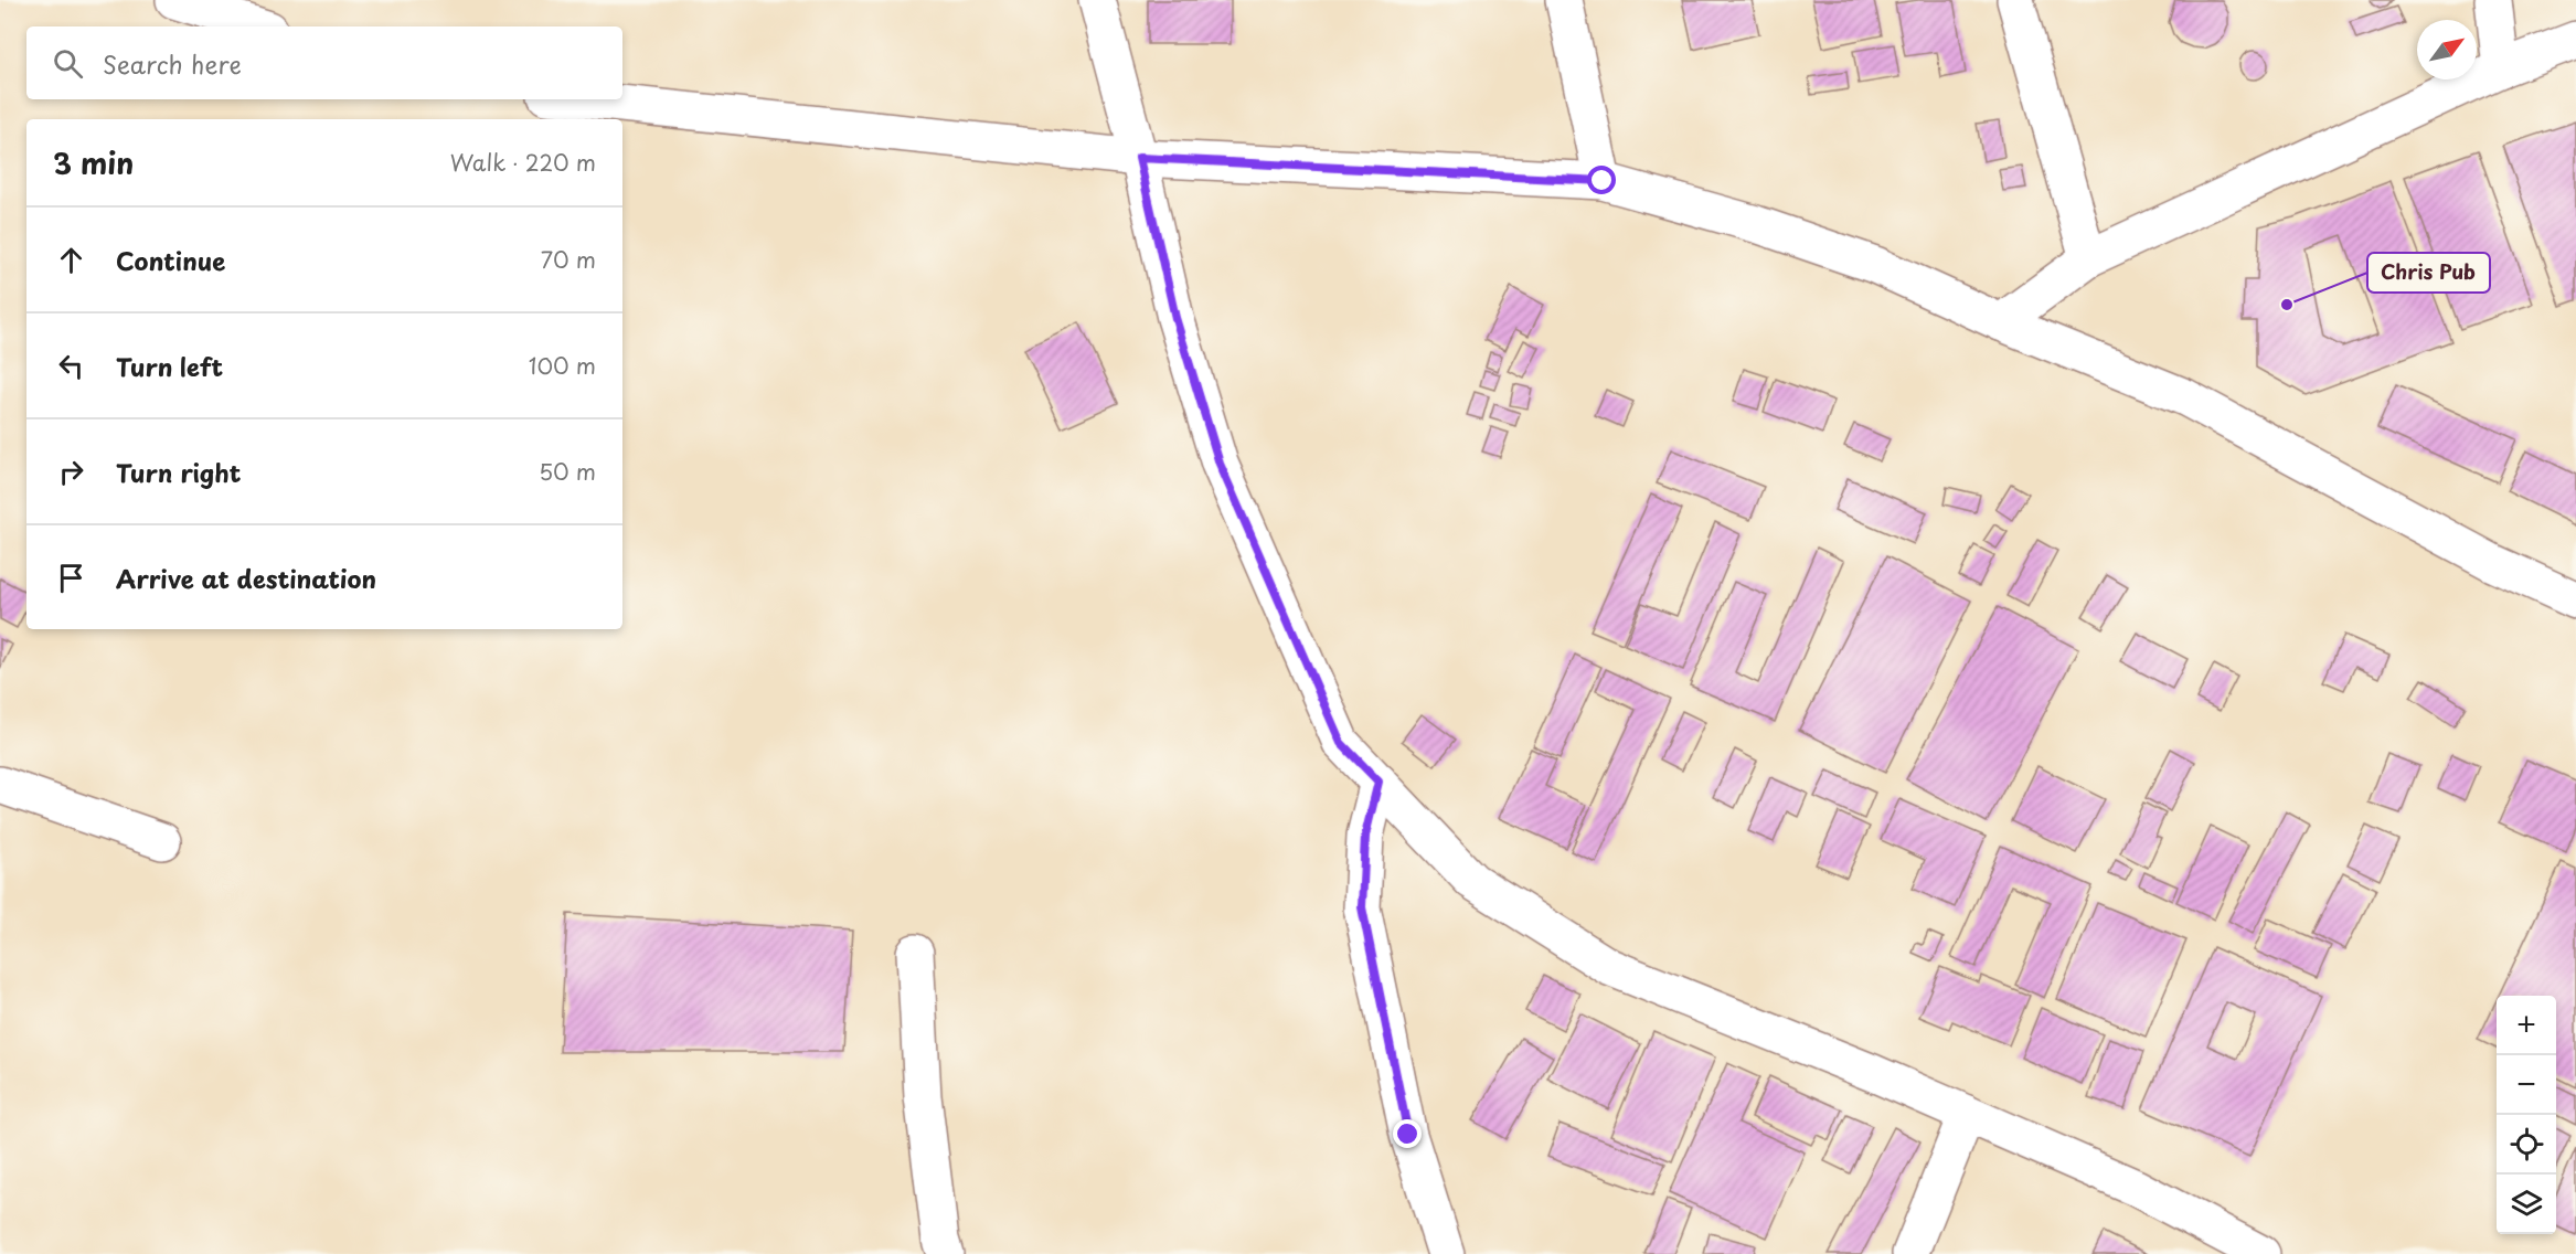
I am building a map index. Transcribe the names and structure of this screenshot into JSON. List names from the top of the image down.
{
  "places": ["Chris Pub"],
  "north": "top right",
  "page": {
    "search": "Search here",
    "heading": ["3 min", "Walk · 220 m"],
    "list": [
      ["Continue", "70 m"],
      ["Turn left", "100 m"],
      ["Turn right", "50 m"],
      "Arrive at destination"
    ],
    "map_buttons": ["+", "−"]
  }
}
